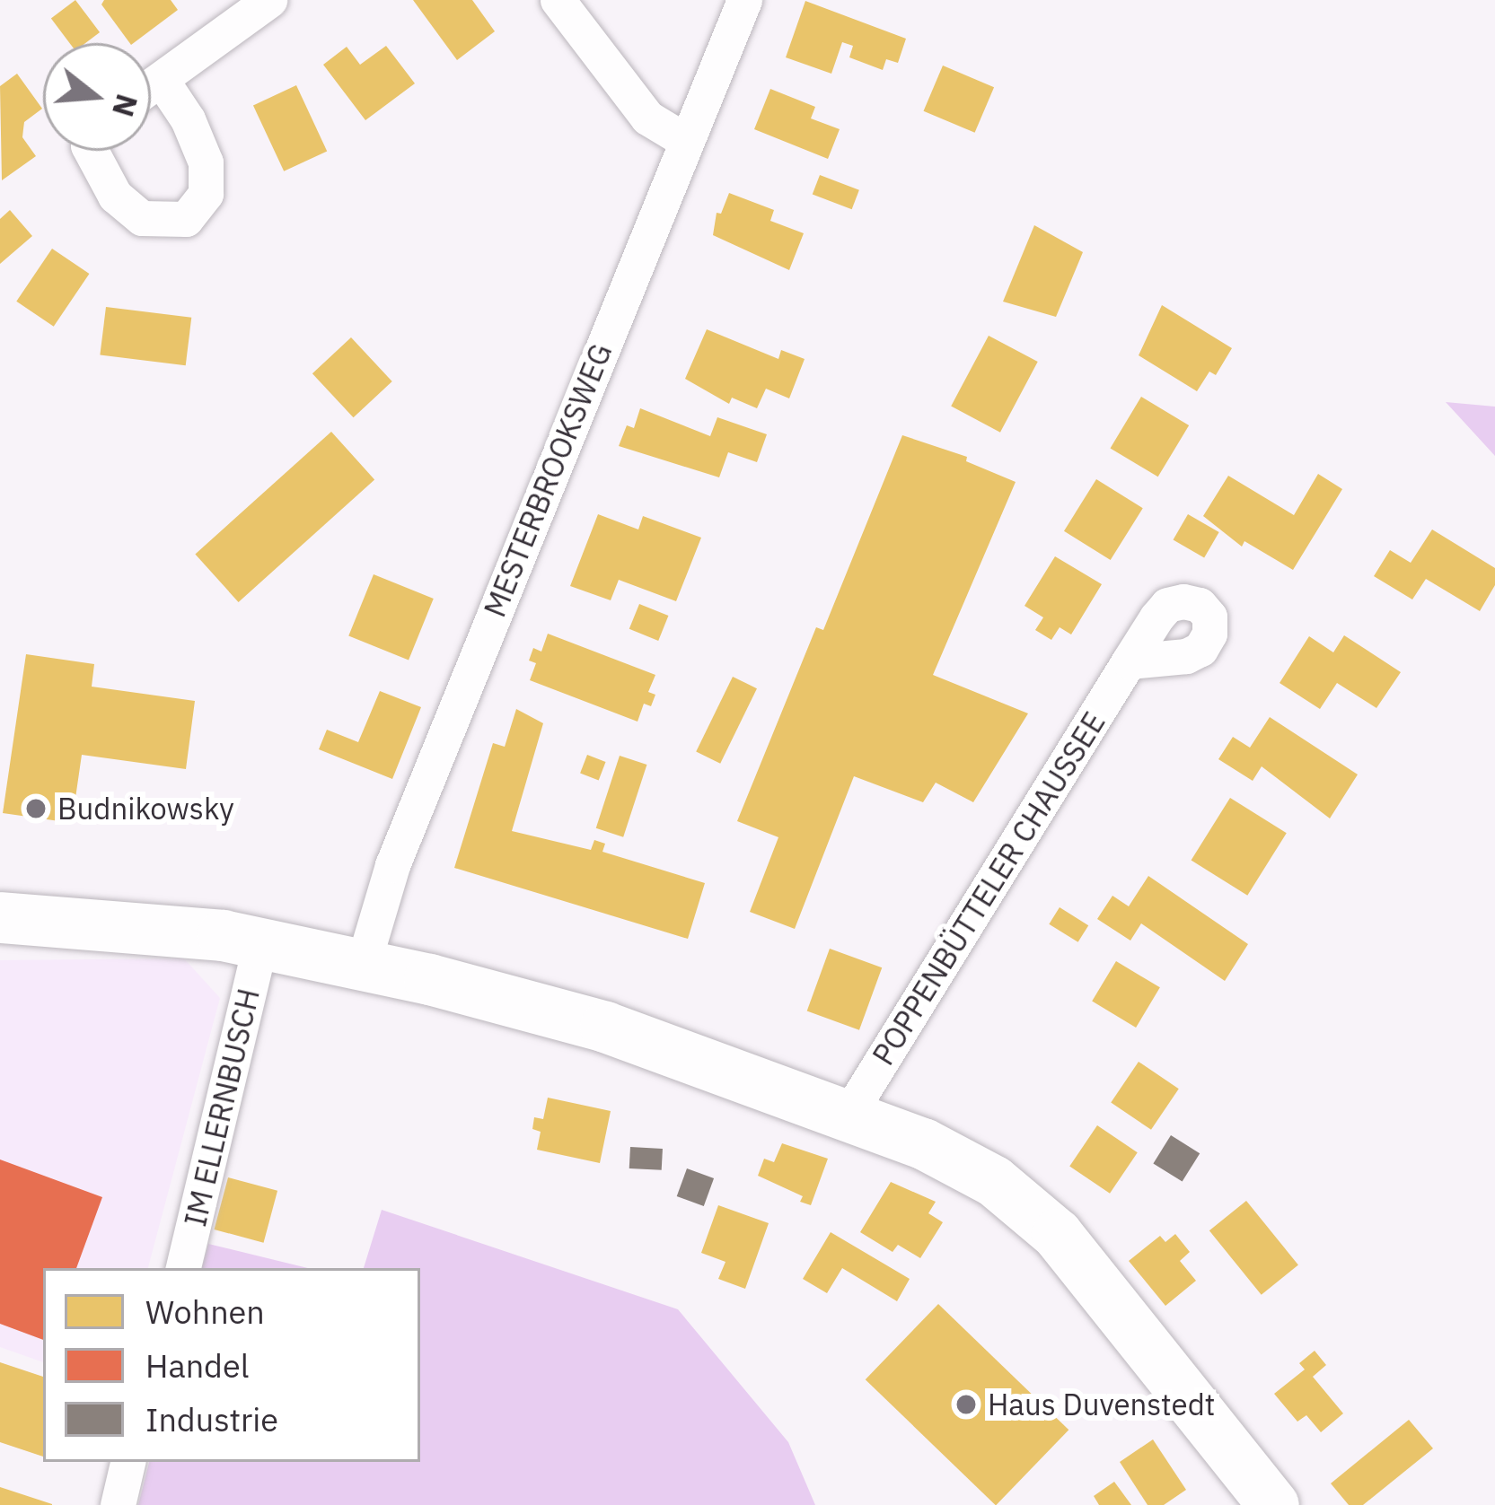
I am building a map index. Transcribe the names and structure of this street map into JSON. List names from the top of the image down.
{
  "streets": {
    "street": ["MESTERBROOKSWEG", "POPPENBÜTTELER CHAUSSEE", "IM ELLERNBUSCH"]
  },
  "places": ["Budnikowsky", "Haus Duvenstedt"],
  "legend": ["Wohnen", "Handel", "Industrie"],
  "north": "right"
}
